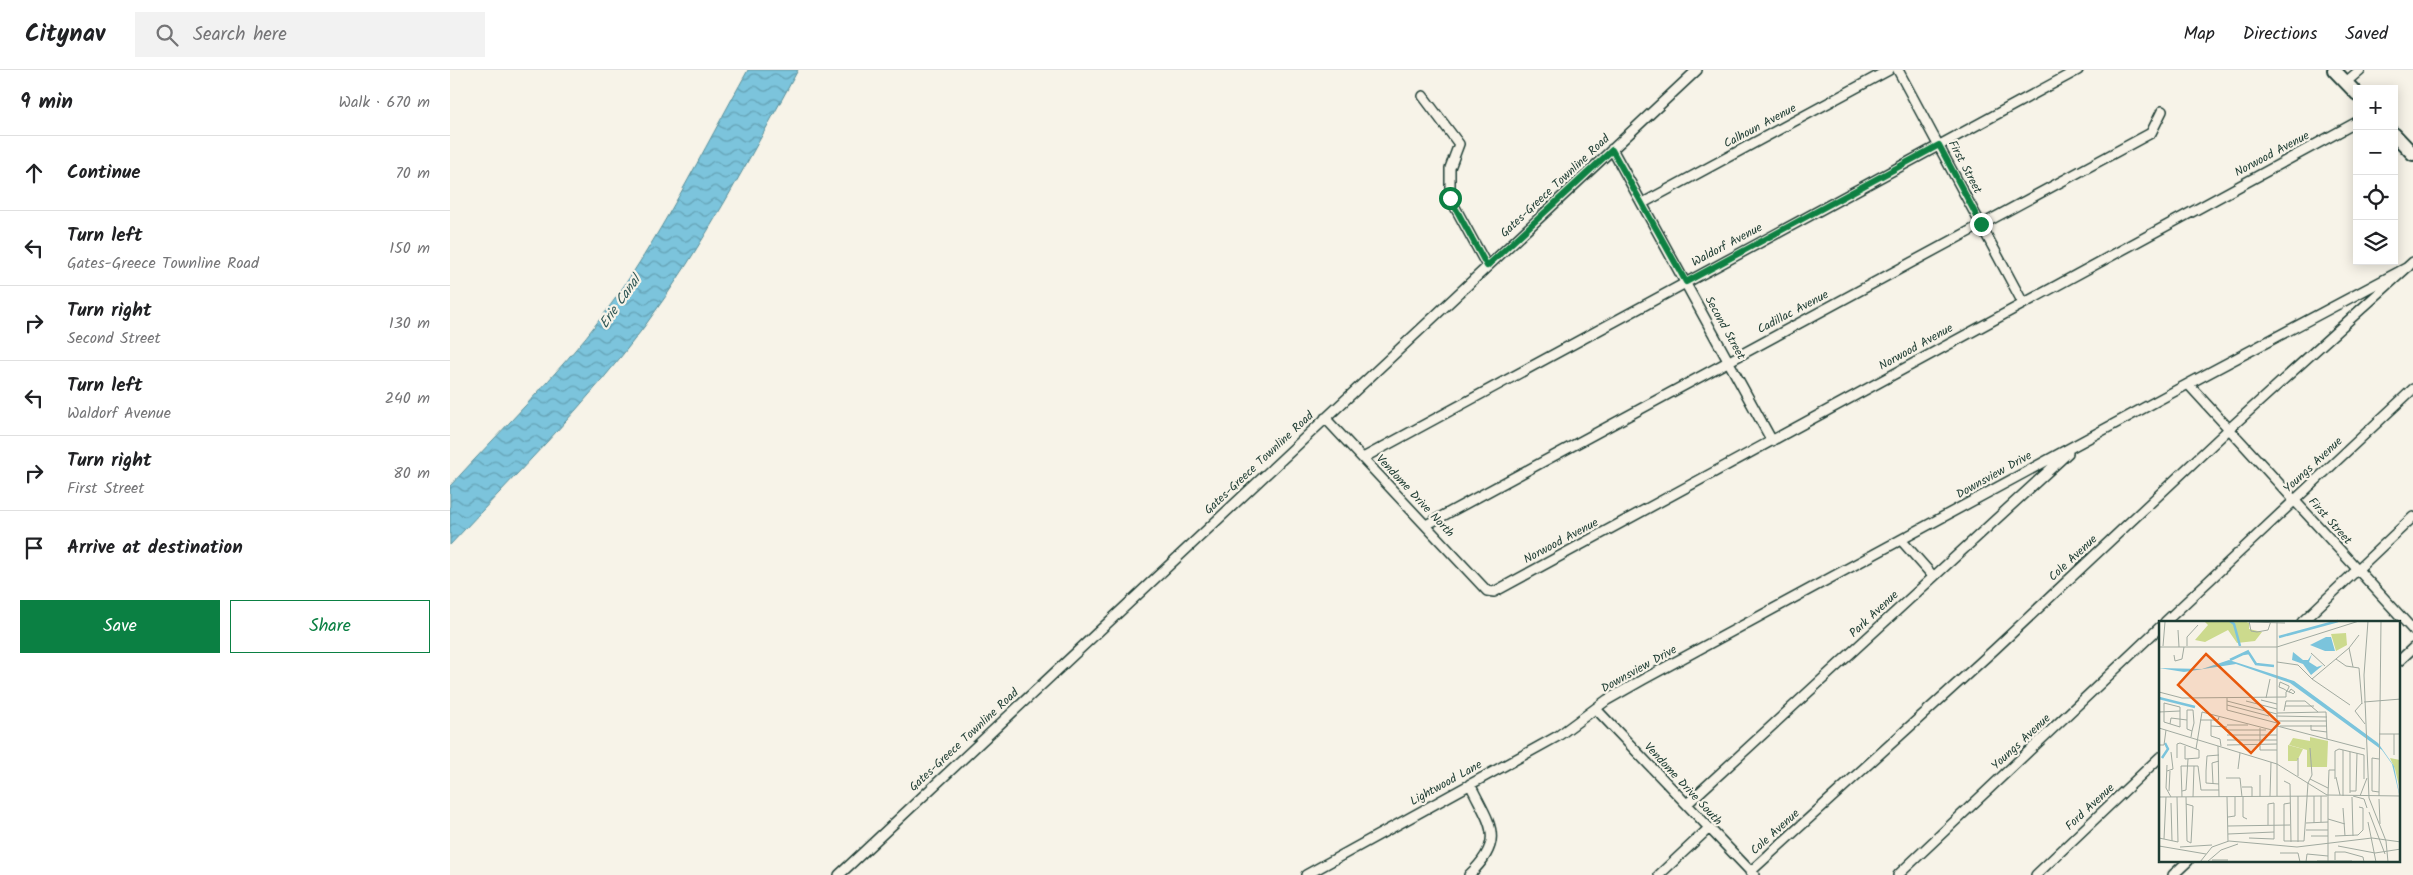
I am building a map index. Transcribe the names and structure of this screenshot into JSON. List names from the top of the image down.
{
  "streets": {
    "street": [
      "Calhoun Avenue",
      "Norwood Avenue",
      "First Street",
      "Gates-Greece Townline Road",
      "Waldorf Avenue",
      "Cadillac Avenue",
      "Second Street",
      "Youngs Avenue",
      "Downsview Drive",
      "Vendome Drive North",
      "Cole Avenue",
      "Park Avenue",
      "Lightwood Lane",
      "Vendome Drive South",
      "Ford Avenue"
    ]
  },
  "crossings": [
    ["Calhoun Avenue", "Second Street"],
    ["Norwood Avenue", "First Street"],
    ["Norwood Avenue", "Second Street"],
    ["Norwood Avenue", "Vendome Drive North"],
    ["First Street", "Waldorf Avenue"],
    ["First Street", "Cadillac Avenue"],
    ["First Street", "Youngs Avenue"],
    ["First Street", "Downsview Drive"],
    ["First Street", "Cole Avenue"],
    ["Gates-Greece Townline Road", "Second Street"],
    ["Gates-Greece Townline Road", "Vendome Drive North"],
    ["Waldorf Avenue", "Second Street"],
    ["Waldorf Avenue", "Vendome Drive North"],
    ["Cadillac Avenue", "Second Street"],
    ["Cadillac Avenue", "Vendome Drive North"],
    ["Downsview Drive", "Cole Avenue"],
    ["Downsview Drive", "Park Avenue"],
    ["Downsview Drive", "Lightwood Lane"],
    ["Downsview Drive", "Vendome Drive South"],
    ["Cole Avenue", "Vendome Drive South"],
    ["Park Avenue", "Vendome Drive South"],
    ["Lightwood Lane", "Vendome Drive South"]
  ],
  "water": ["Erie Canal"],
  "page": {
    "header": "Citynav",
    "search": "Search here",
    "nav": ["Map", "Directions", "Saved"],
    "heading": ["9 min", "Walk · 670 m"],
    "map_buttons": ["+", "−"],
    "list": [
      ["Continue", "70 m"],
      ["Turn left", "Gates-Greece Townline Road", "150 m"],
      ["Turn right", "Second Street", "130 m"],
      ["Turn left", "Waldorf Avenue", "240 m"],
      ["Turn right", "First Street", "80 m"],
      "Arrive at destination"
    ],
    "buttons": ["Save", "Share"]
  }
}
